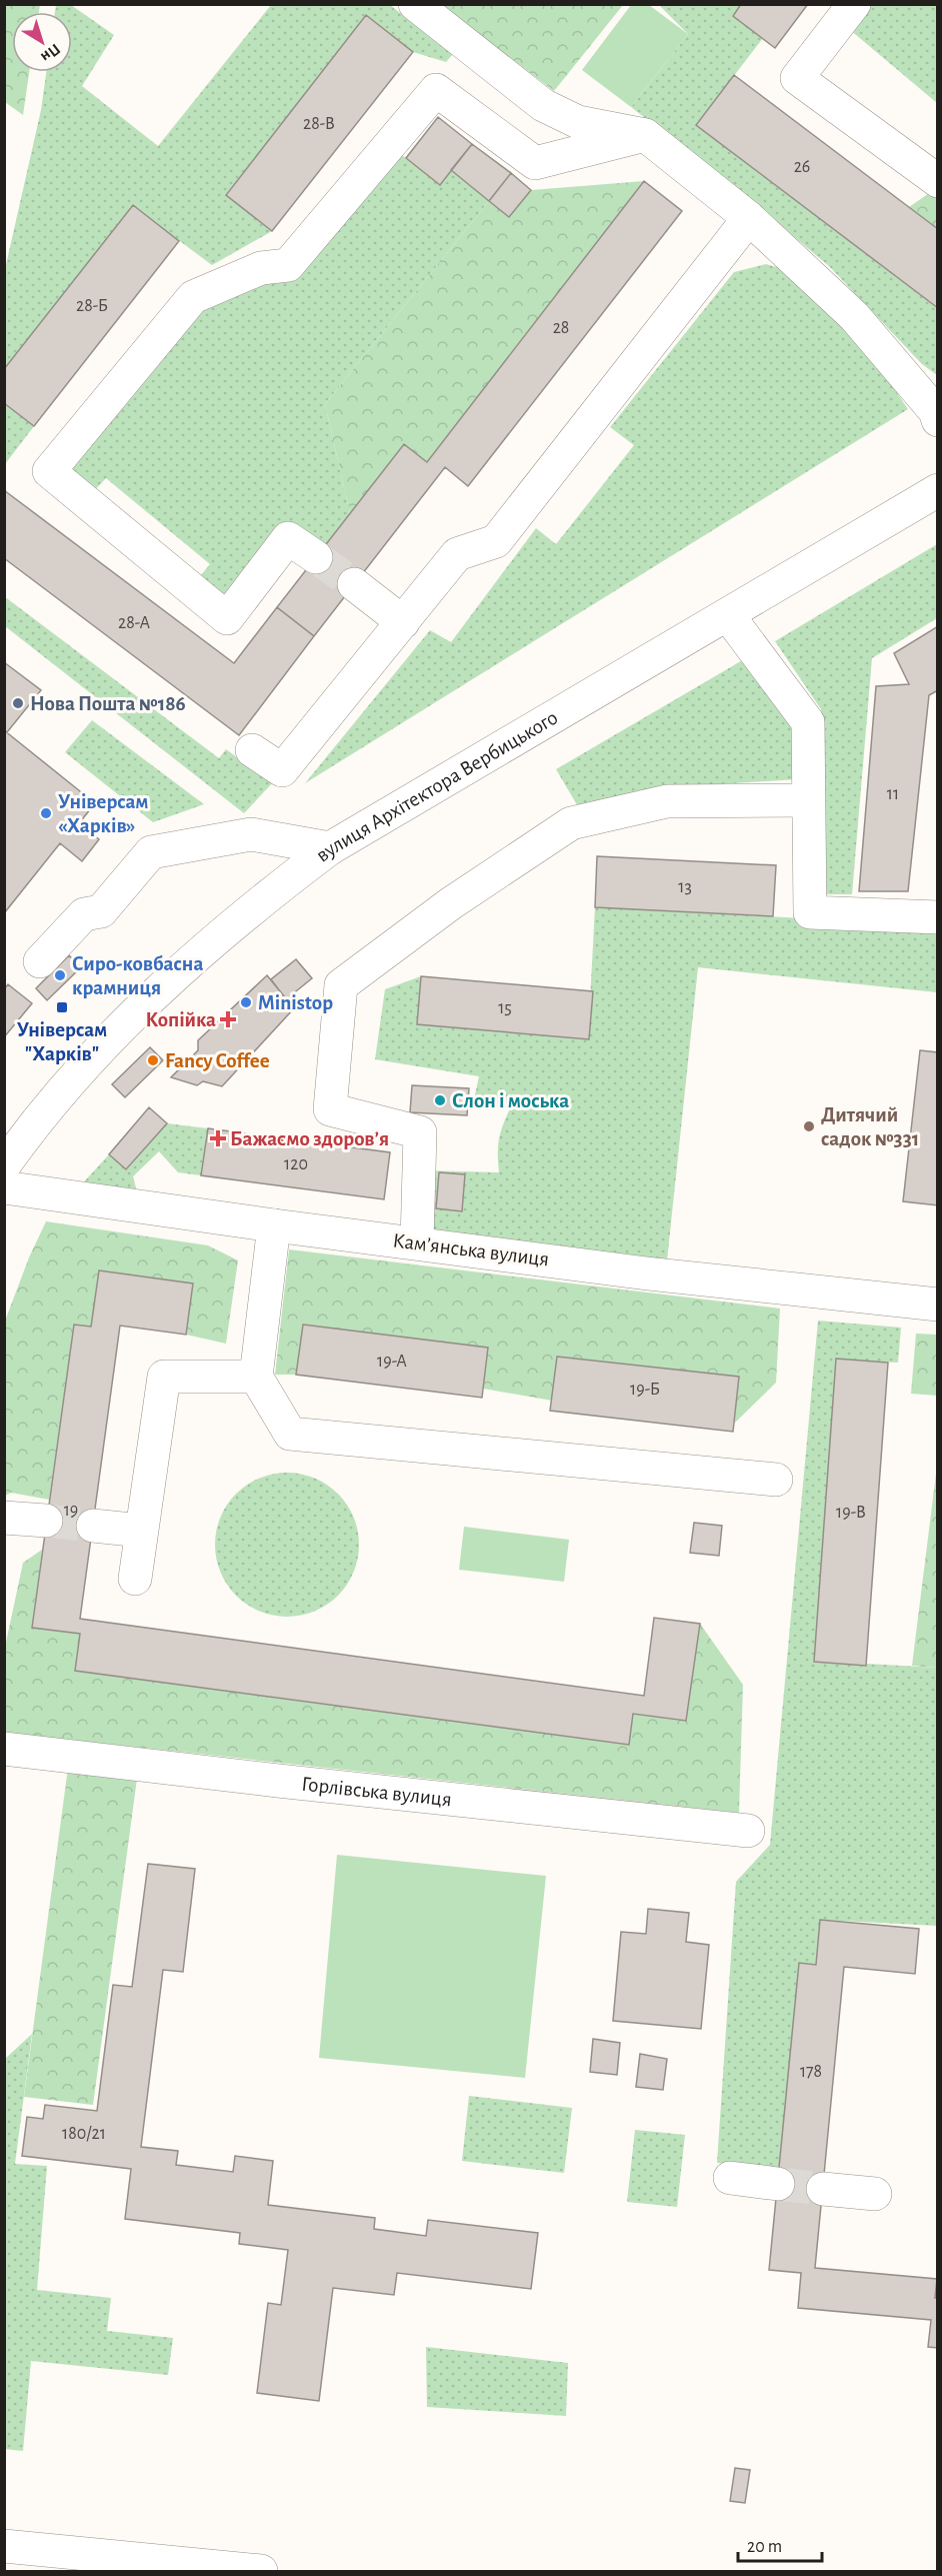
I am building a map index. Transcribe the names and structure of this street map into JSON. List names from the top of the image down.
{
  "streets": {
    "street": ["вулиця Архітектора Вербицького", "Камʼянська вулиця", "Горлівська вулиця"]
  },
  "places": {
    "other": [
      "Нова Пошта №186",
      "Універсам «Харків»",
      "Сиро-ковбасна крамниця",
      "Ministop",
      "Fancy Coffee",
      "Слон і моська",
      "Дитячий садок №331"
    ],
    "transit": ["Універсам \"Харків\""],
    "health": ["Копійка", "Бажаємо здоровʼя"]
  },
  "house_numbers": [
    "28-В",
    "26",
    "28-Б",
    "28",
    "28-А",
    "11",
    "13",
    "15",
    "120",
    "19-А",
    "19-Б",
    "19",
    "19-В",
    "178",
    "180/21"
  ],
  "scale_bar": "20 m",
  "north": "bottom right"
}
